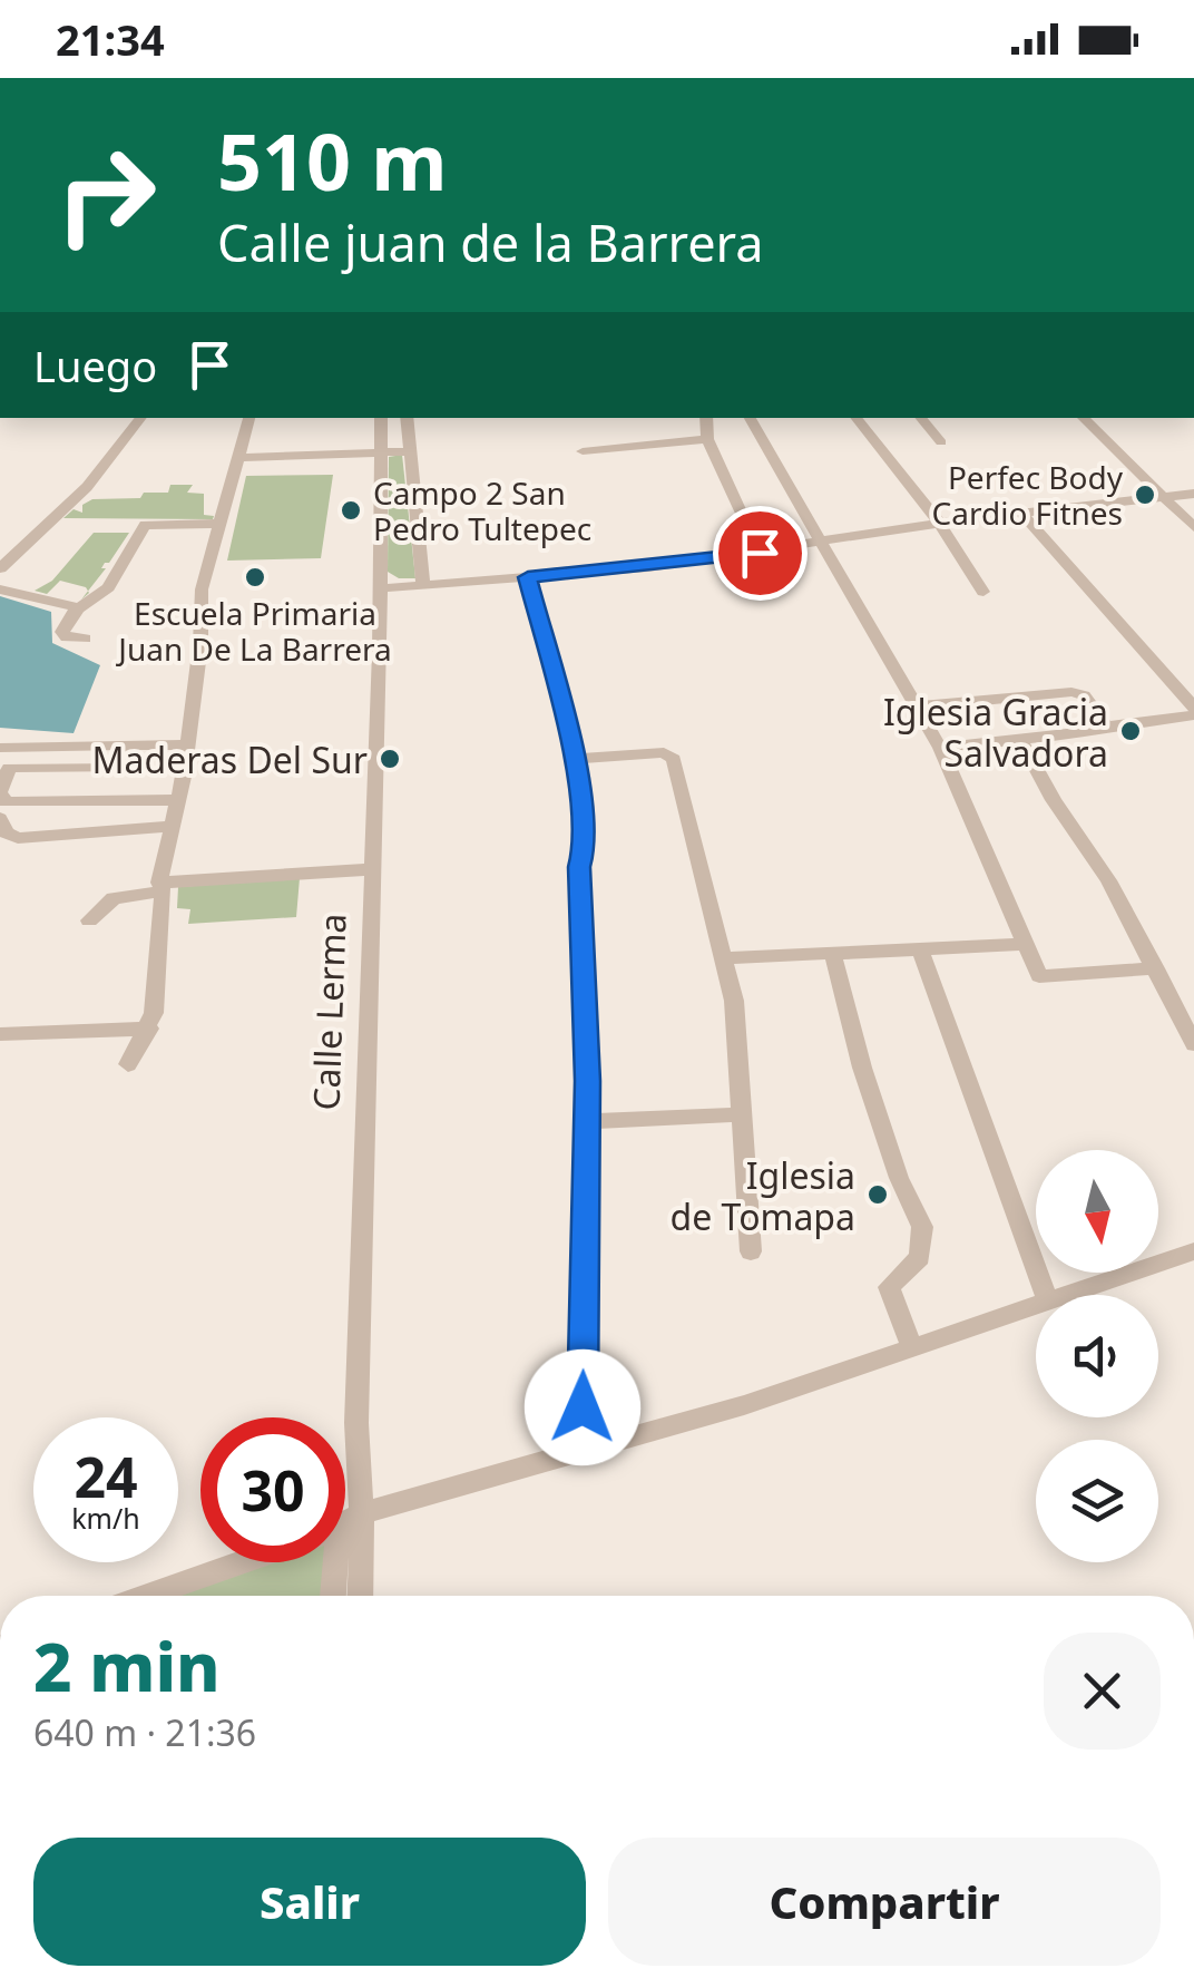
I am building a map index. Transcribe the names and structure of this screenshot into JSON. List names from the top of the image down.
{
  "streets": {
    "street": ["Calle Lerma"]
  },
  "places": [
    "Perfec Body Cardio Fitnes",
    "Campo 2 San Pedro Tultepec",
    "Escuela Primaria Juan De La Barrera",
    "Iglesia Gracia Salvadora",
    "Maderas Del Sur",
    "Iglesia de Tomapa"
  ],
  "north": "bottom",
  "page": {
    "status": "21:34",
    "turn": ["510 m", "Calle juan de la Barrera"],
    "then": "Luego",
    "speed": "24 km/h",
    "limit": "30",
    "heading": ["2 min", "640 m · 21:36"],
    "buttons": ["Salir", "Compartir"]
  }
}
